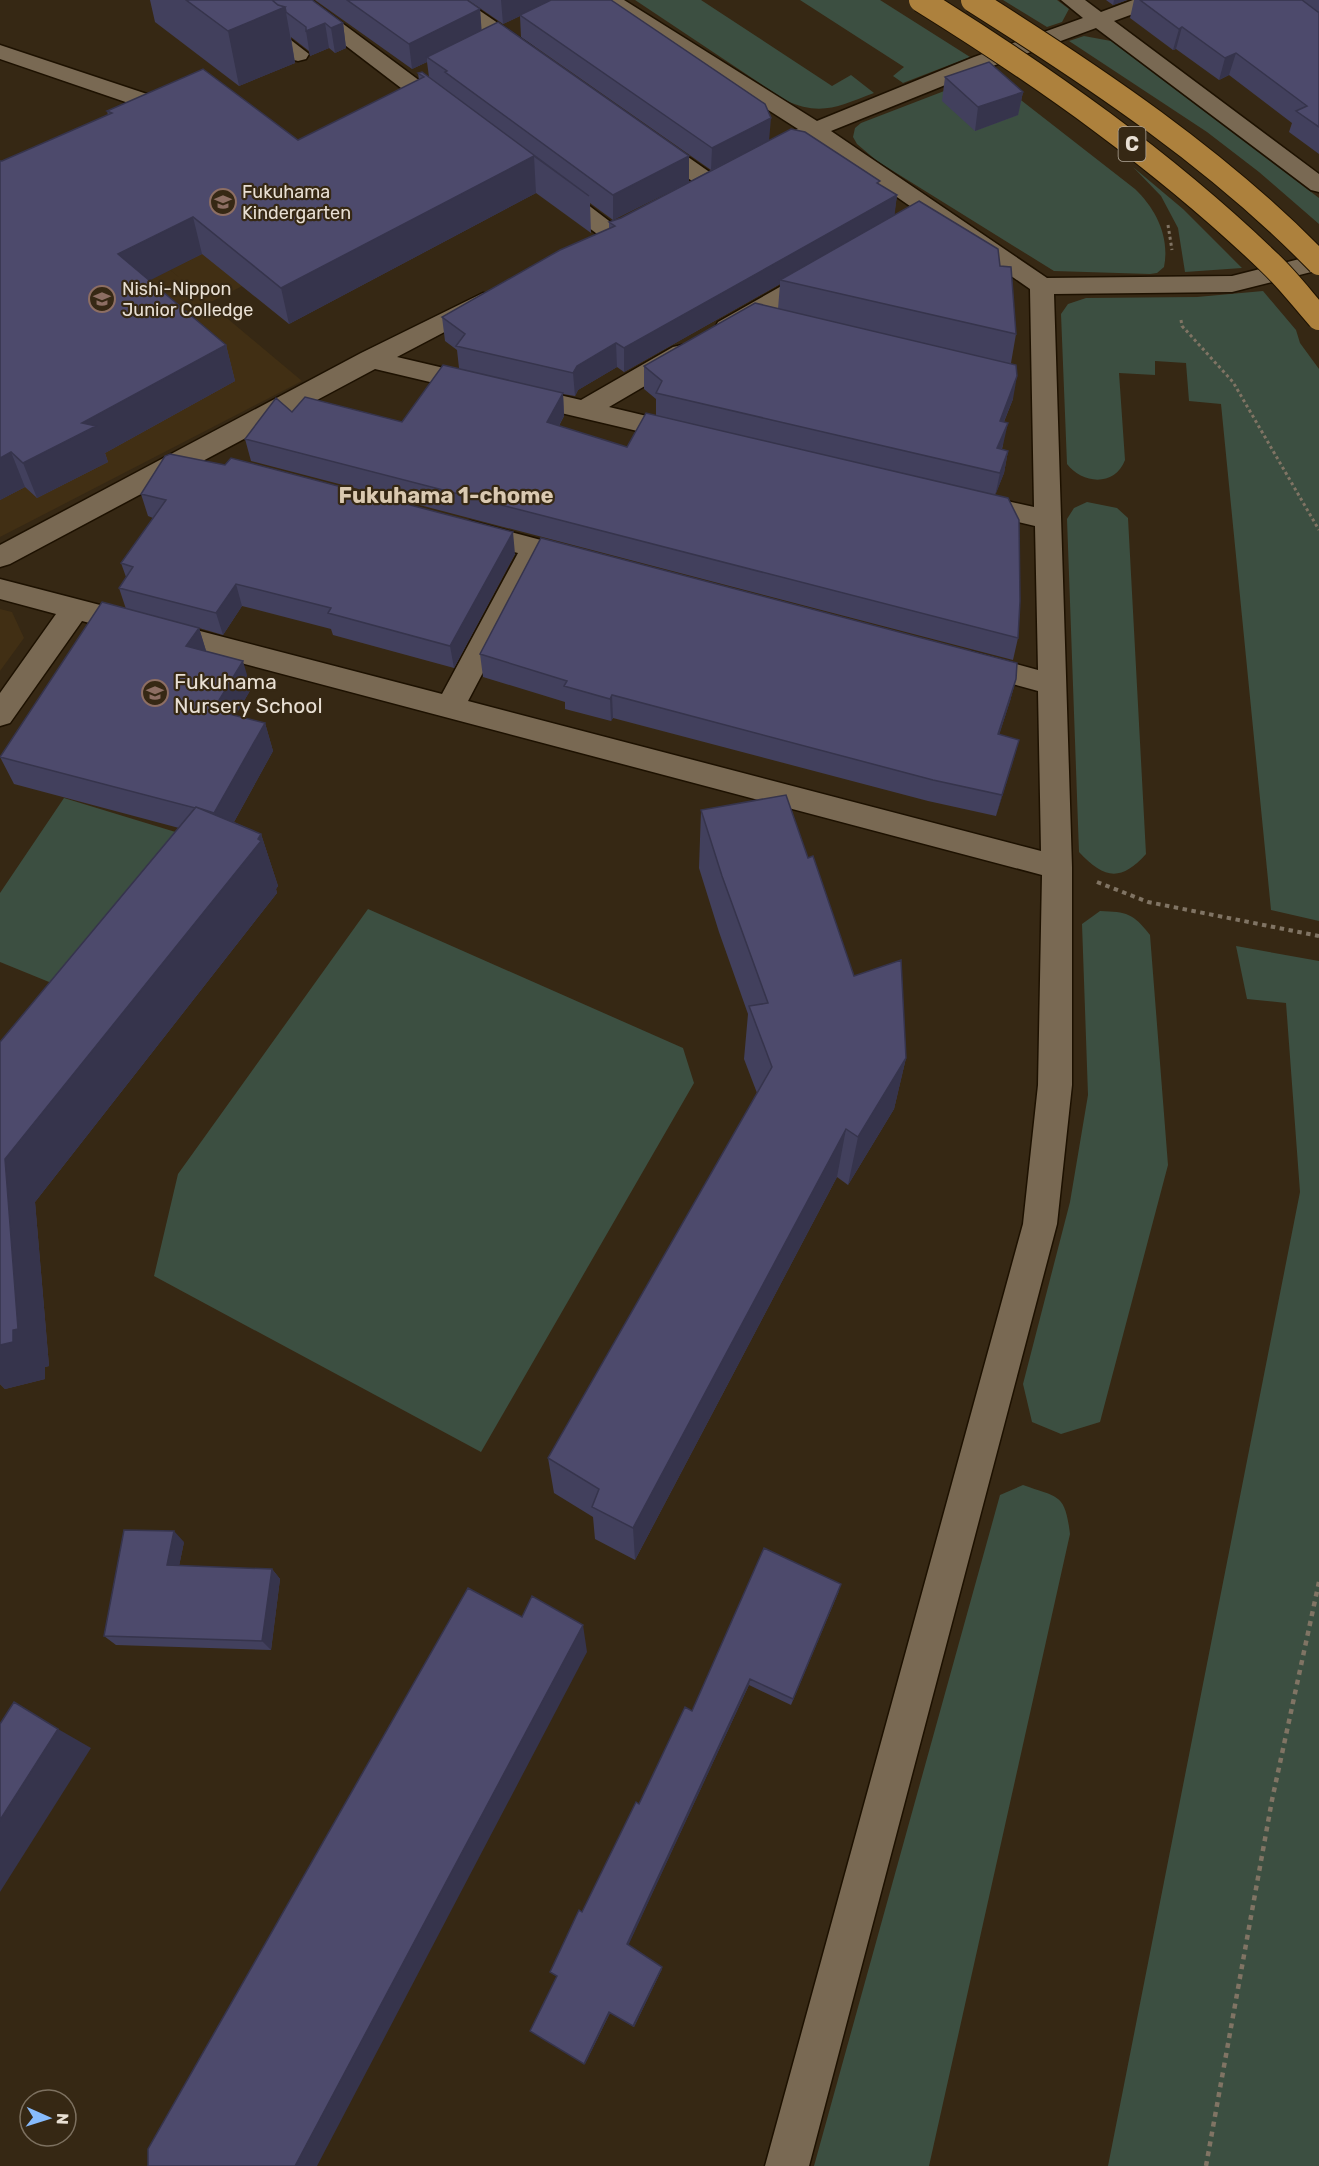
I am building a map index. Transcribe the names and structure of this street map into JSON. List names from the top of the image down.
{
  "streets": {
    "highway": ["C"]
  },
  "districts": ["Fukuhama 1-chome"],
  "places": {
    "school or university": ["Fukuhama Kindergarten", "Nishi-Nippon Junior Colledge", "Fukuhama Nursery School"]
  },
  "north": "right"
}
